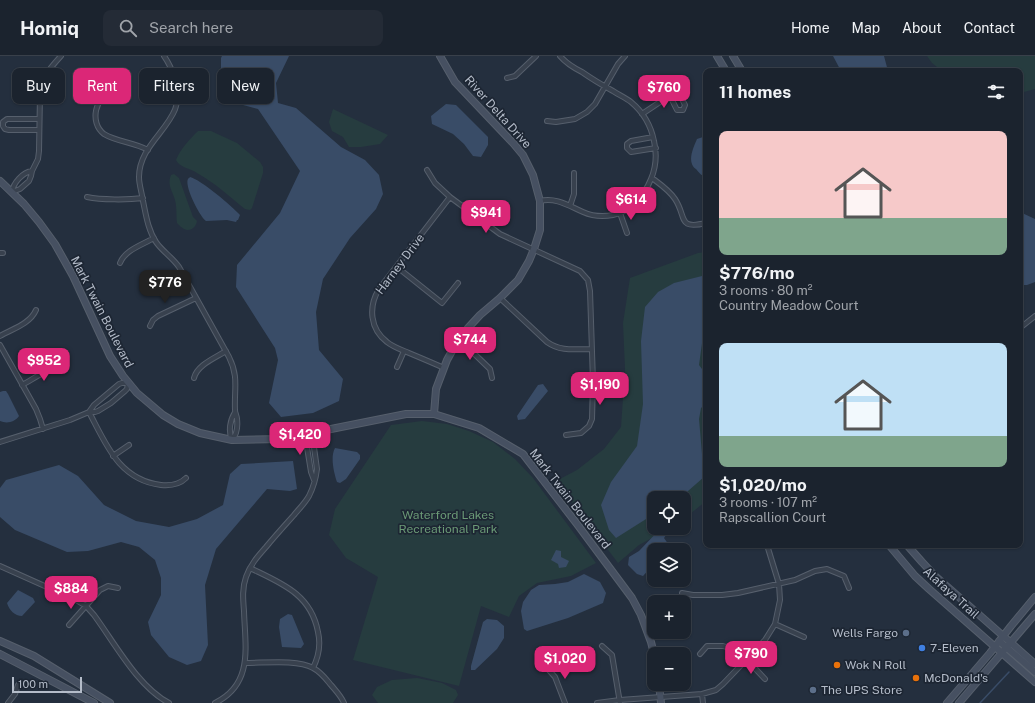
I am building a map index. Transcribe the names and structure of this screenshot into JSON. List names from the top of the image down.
{
  "streets": {
    "street": [
      "River Delta Drive",
      "Harney Drive",
      "Mark Twain Boulevard",
      "Alafaya Trail"
    ]
  },
  "crossings": [
    ["River Delta Drive", "Harney Drive"],
    ["River Delta Drive", "Mark Twain Boulevard"]
  ],
  "parks": ["Waterford Lakes Recreational Park"],
  "places": [
    "Wells Fargo",
    "7-Eleven",
    "Wok N Roll",
    "McDonald's",
    "The UPS Store"
  ],
  "scale_bar": "100 m",
  "page": {
    "header": "Homiq",
    "search": "Search here",
    "nav": [
      "Home",
      "Map",
      "About",
      "Contact"
    ],
    "chip": [
      "Buy",
      "Rent",
      "Filters",
      "New"
    ],
    "heading": "11 homes",
    "price": [
      "$760",
      "$614",
      "$941",
      "$776",
      "$744",
      "$952",
      "$1,190",
      "$1,420",
      "$884",
      "$790",
      "$1,020"
    ],
    "list": [
      {
        "name": "$776/mo",
        "note": "3 rooms · 80 m² · Country Meadow Court"
      },
      {
        "name": "$1,020/mo",
        "note": "3 rooms · 107 m² · Rapscallion Court"
      }
    ],
    "map_buttons": ["+", "−"],
    "scale": "100 m"
  }
}
